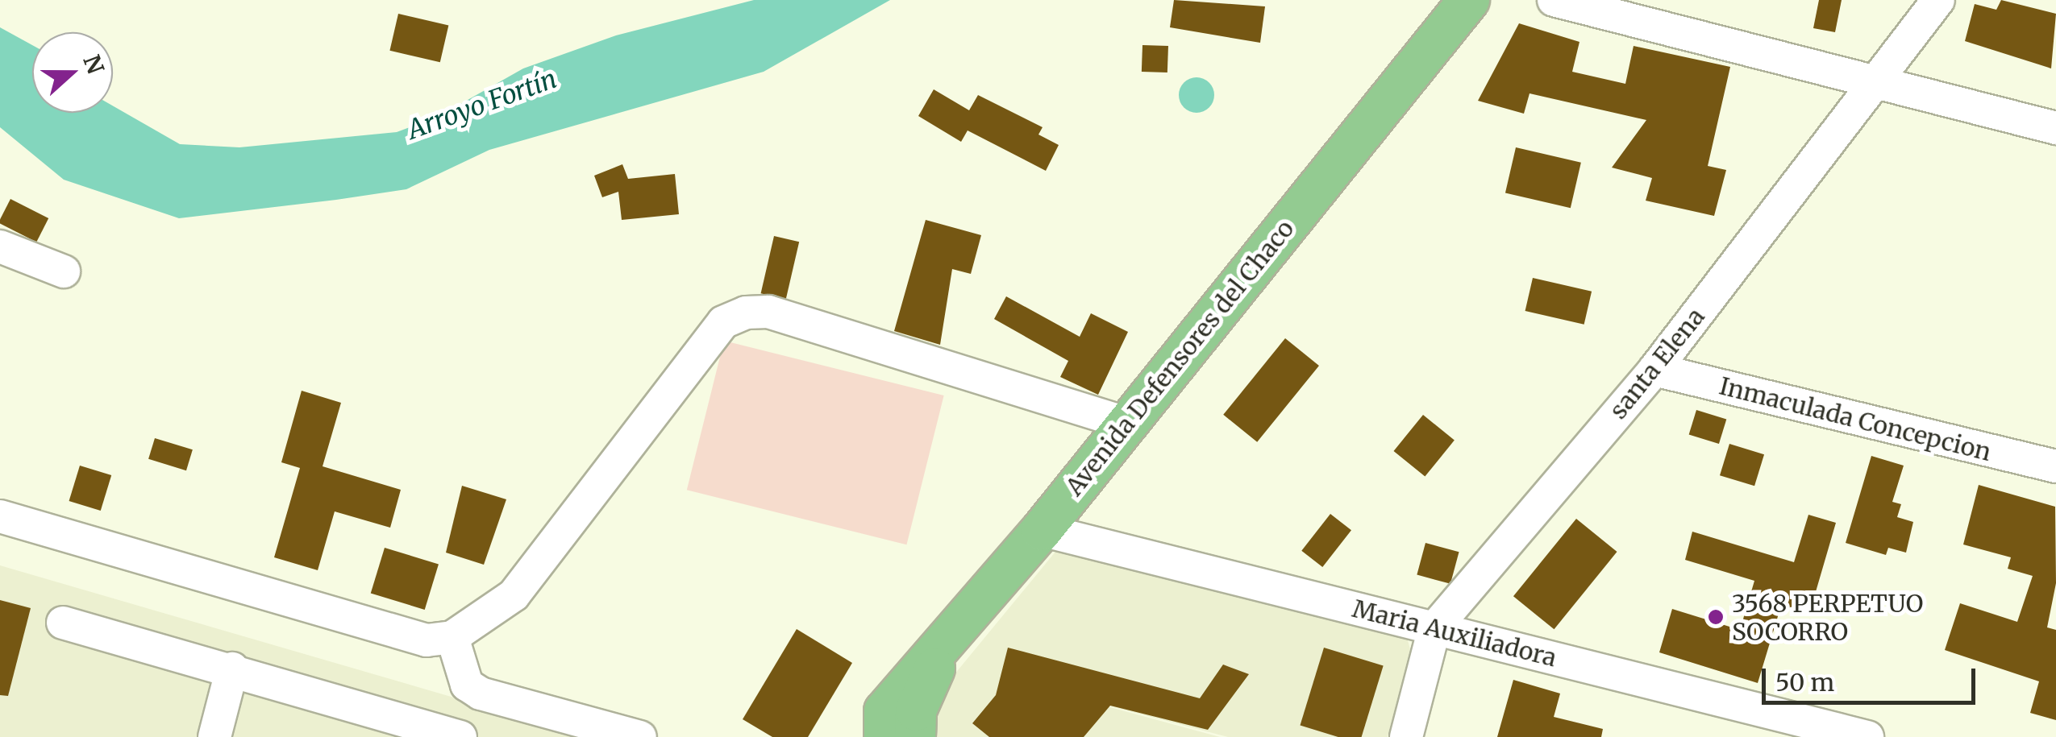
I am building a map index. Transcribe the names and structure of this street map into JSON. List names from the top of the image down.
{
  "streets": {
    "main road": ["Avenida Defensores del Chaco"],
    "street": ["santa Elena", "Inmaculada Concepcion", "Maria Auxiliadora"]
  },
  "crossings": [
    ["Avenida Defensores del Chaco", "Maria Auxiliadora"],
    ["santa Elena", "Inmaculada Concepcion"],
    ["santa Elena", "Maria Auxiliadora"]
  ],
  "water": ["Arroyo Fortín"],
  "places": ["3568 PERPETUO SOCORRO"],
  "scale_bar": "50 m",
  "north": "right"
}
